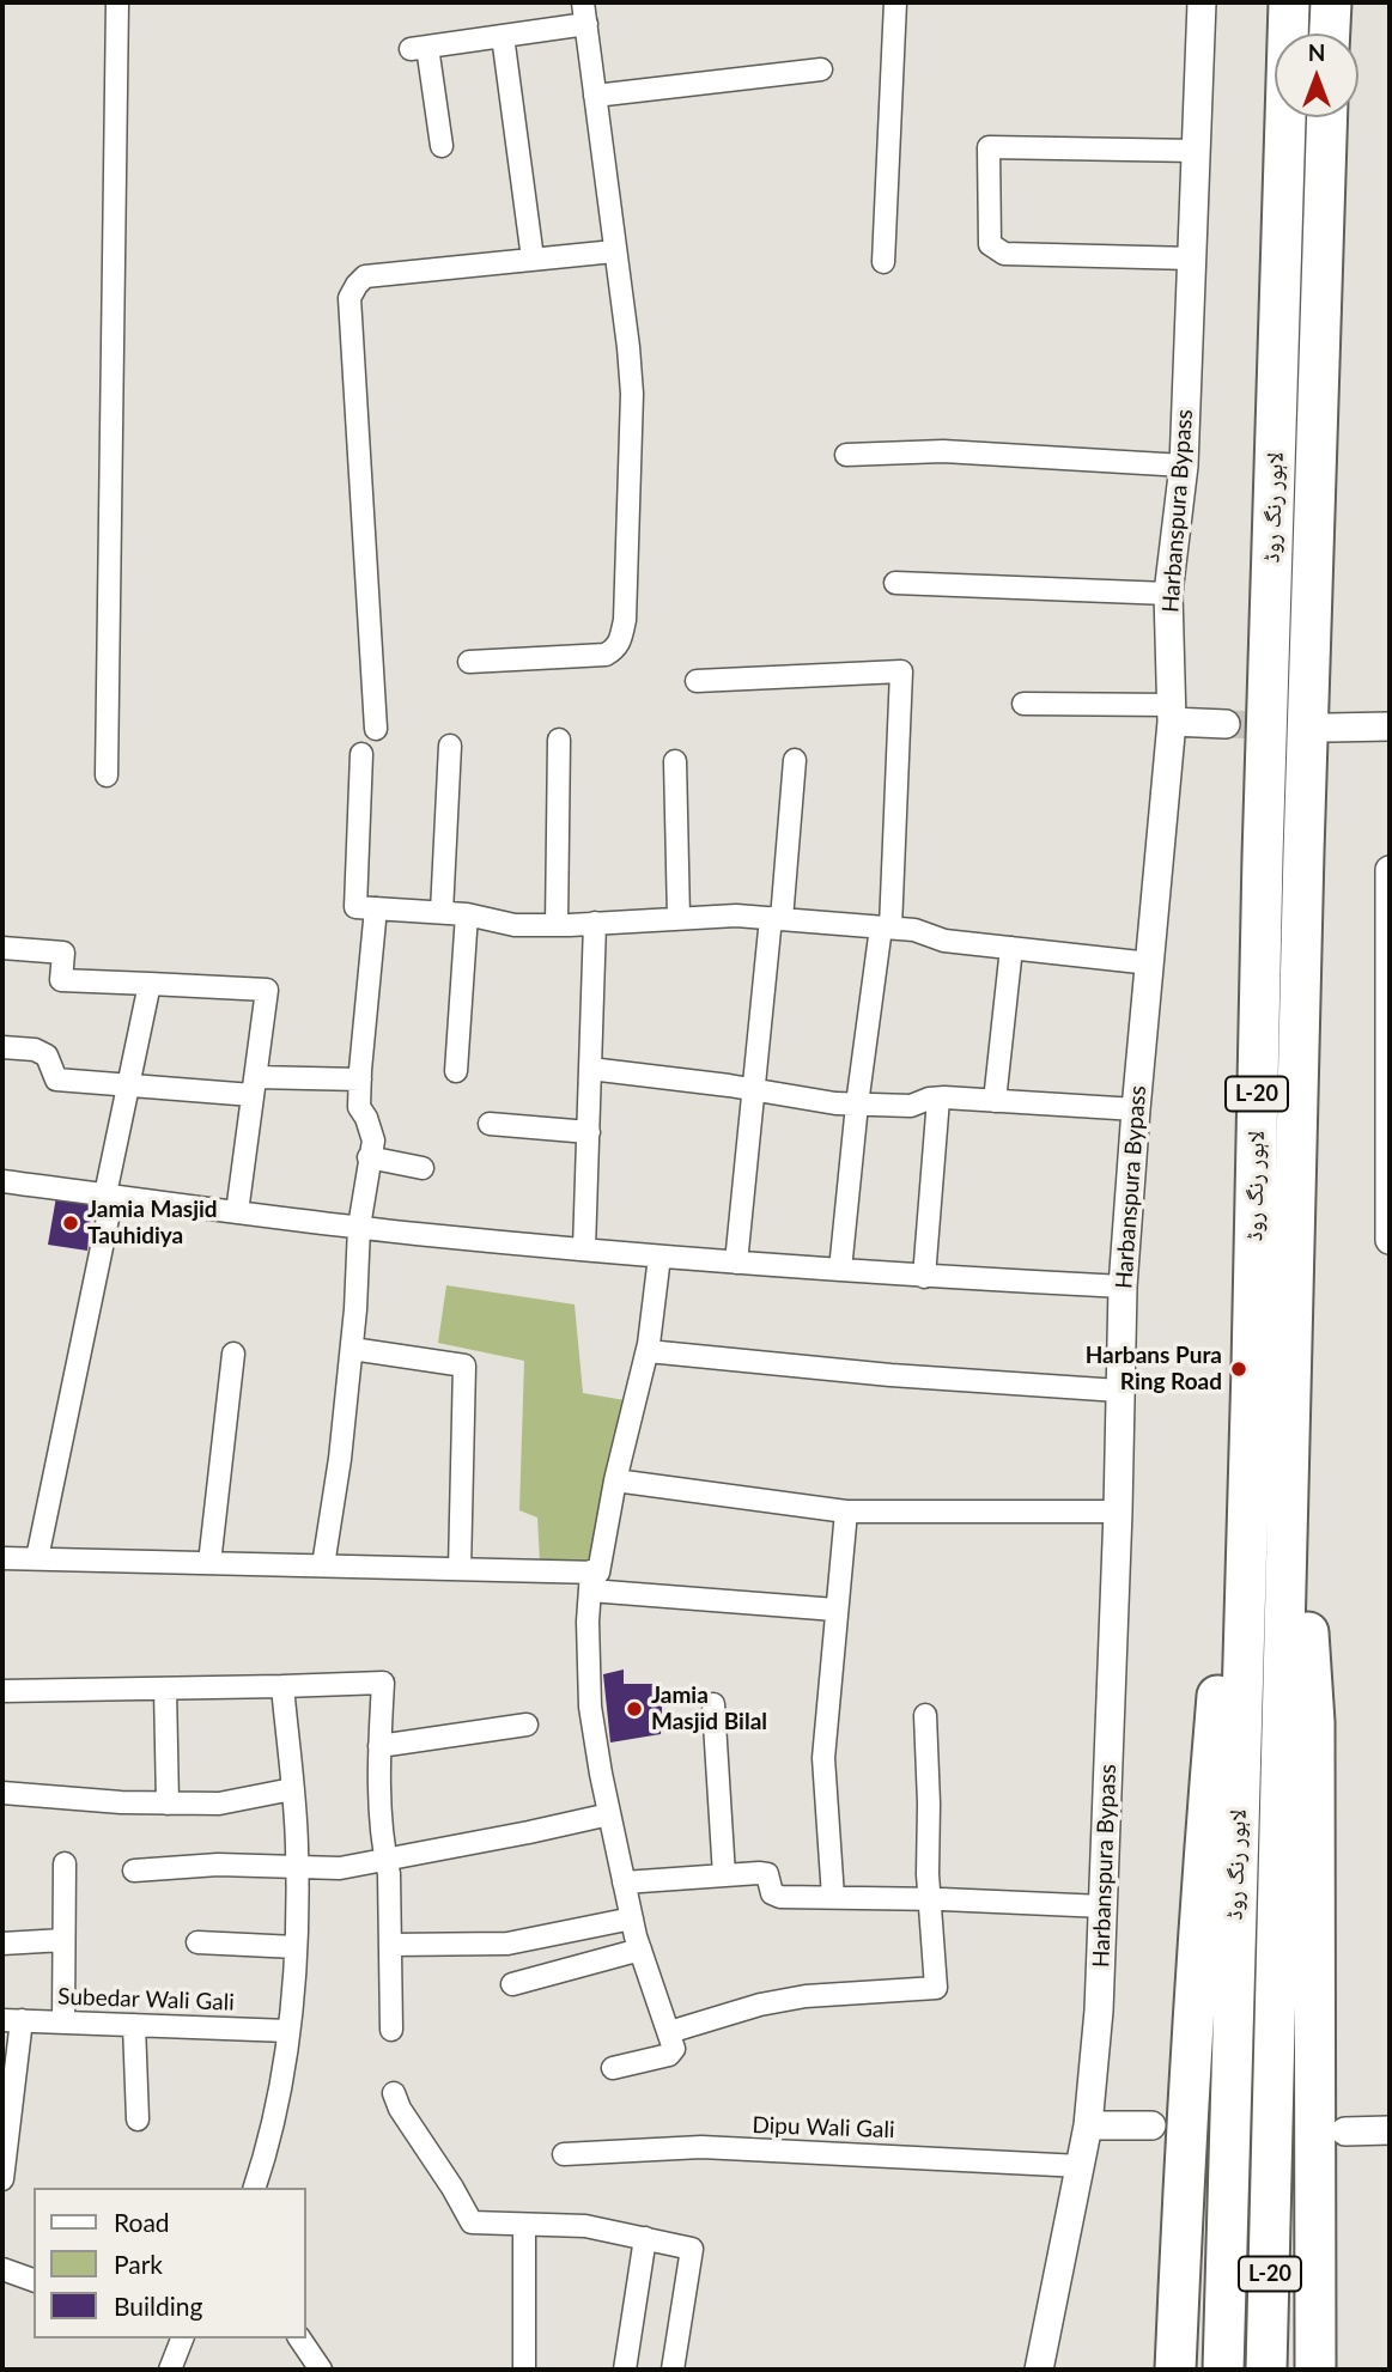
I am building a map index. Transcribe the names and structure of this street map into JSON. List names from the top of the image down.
{
  "streets": {
    "highway": ["لاہور رنگ روڈ", "L-20"],
    "street": ["Harbanspura Bypass", "Subedar Wali Gali", "Dipu Wali Gali"]
  },
  "crossings": [
    ["Harbanspura Bypass", "Dipu Wali Gali"]
  ],
  "places": ["Jamia Masjid Tauhidiya", "Harbans Pura Ring Road", "Jamia Masjid Bilal"],
  "legend": ["Road", "Park", "Building"],
  "north": "top"
}
